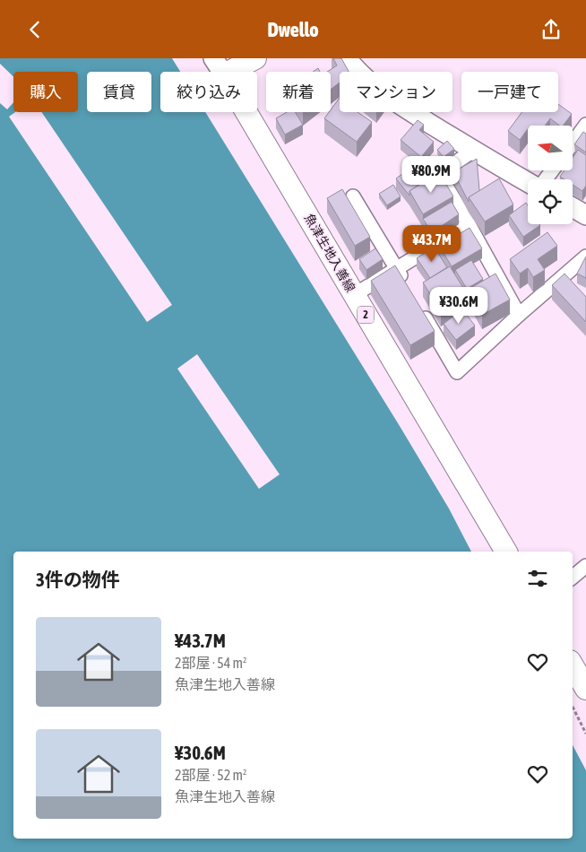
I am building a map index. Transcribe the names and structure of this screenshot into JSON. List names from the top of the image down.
{
  "streets": {
    "main road": ["魚津生地入善線", "2"]
  },
  "north": "left",
  "page": {
    "header": "Dwello",
    "chip": [
      "購入",
      "賃貸",
      "絞り込み",
      "新着",
      "マンション",
      "一戸建て"
    ],
    "price": ["¥80.9M", "¥43.7M", "¥30.6M"],
    "heading": "3件の物件",
    "list": [
      {
        "name": "¥43.7M",
        "note": "2部屋 · 54 m² · 魚津生地入善線"
      },
      {
        "name": "¥30.6M",
        "note": "2部屋 · 52 m² · 魚津生地入善線"
      }
    ]
  }
}
